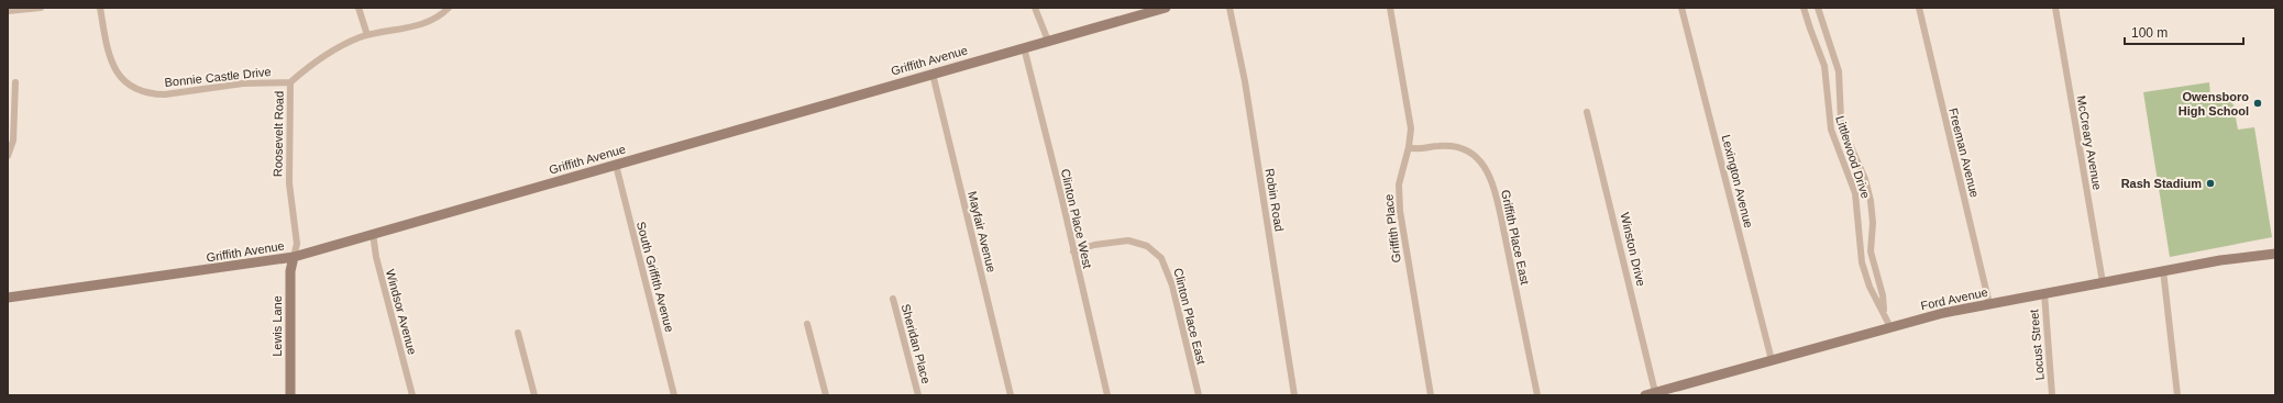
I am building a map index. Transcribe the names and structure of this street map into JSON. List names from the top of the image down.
{
  "streets": {
    "street": [
      "Griffith Avenue",
      "Bonnie Castle Drive",
      "Roosevelt Road",
      "McCreary Avenue",
      "Freeman Avenue",
      "Littlewood Drive",
      "Lexington Avenue",
      "Robin Road",
      "Clinton Place West",
      "Griffith Place",
      "Mayfair Avenue",
      "Griffith Place East",
      "Winston Drive",
      "South Griffith Avenue",
      "Ford Avenue",
      "Windsor Avenue",
      "Clinton Place East",
      "Lewis Lane",
      "Sheridan Place",
      "Locust Street"
    ]
  },
  "crossings": [
    ["Griffith Avenue", "Roosevelt Road"],
    ["Griffith Avenue", "Clinton Place West"],
    ["Griffith Avenue", "Mayfair Avenue"],
    ["Griffith Avenue", "South Griffith Avenue"],
    ["Griffith Avenue", "Windsor Avenue"],
    ["Griffith Avenue", "Lewis Lane"],
    ["Bonnie Castle Drive", "Roosevelt Road"],
    ["Roosevelt Road", "Lewis Lane"],
    ["McCreary Avenue", "Ford Avenue"],
    ["Freeman Avenue", "Ford Avenue"],
    ["Littlewood Drive", "Ford Avenue"],
    ["Lexington Avenue", "Ford Avenue"],
    ["Clinton Place West", "Clinton Place East"],
    ["Griffith Place", "Griffith Place East"],
    ["Winston Drive", "Ford Avenue"],
    ["Ford Avenue", "Locust Street"]
  ],
  "places": ["Owensboro High School", "Rash Stadium"],
  "scale_bar": "100 m"
}
